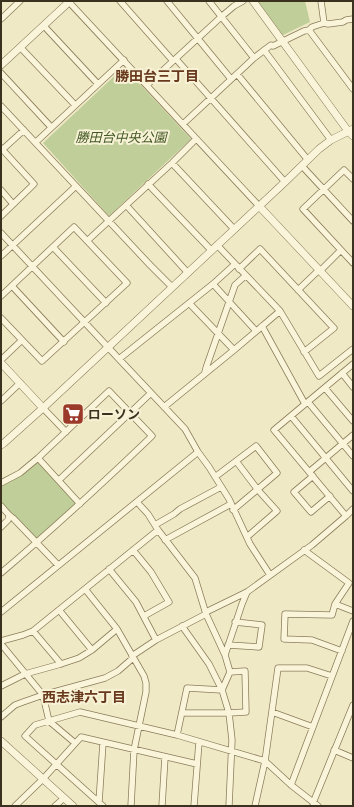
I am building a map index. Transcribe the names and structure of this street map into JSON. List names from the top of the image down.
{
  "districts": ["勝田台三丁目", "西志津六丁目"],
  "parks": ["勝田台中央公園"],
  "places": {
    "supermarket": ["ローソン"]
  }
}
